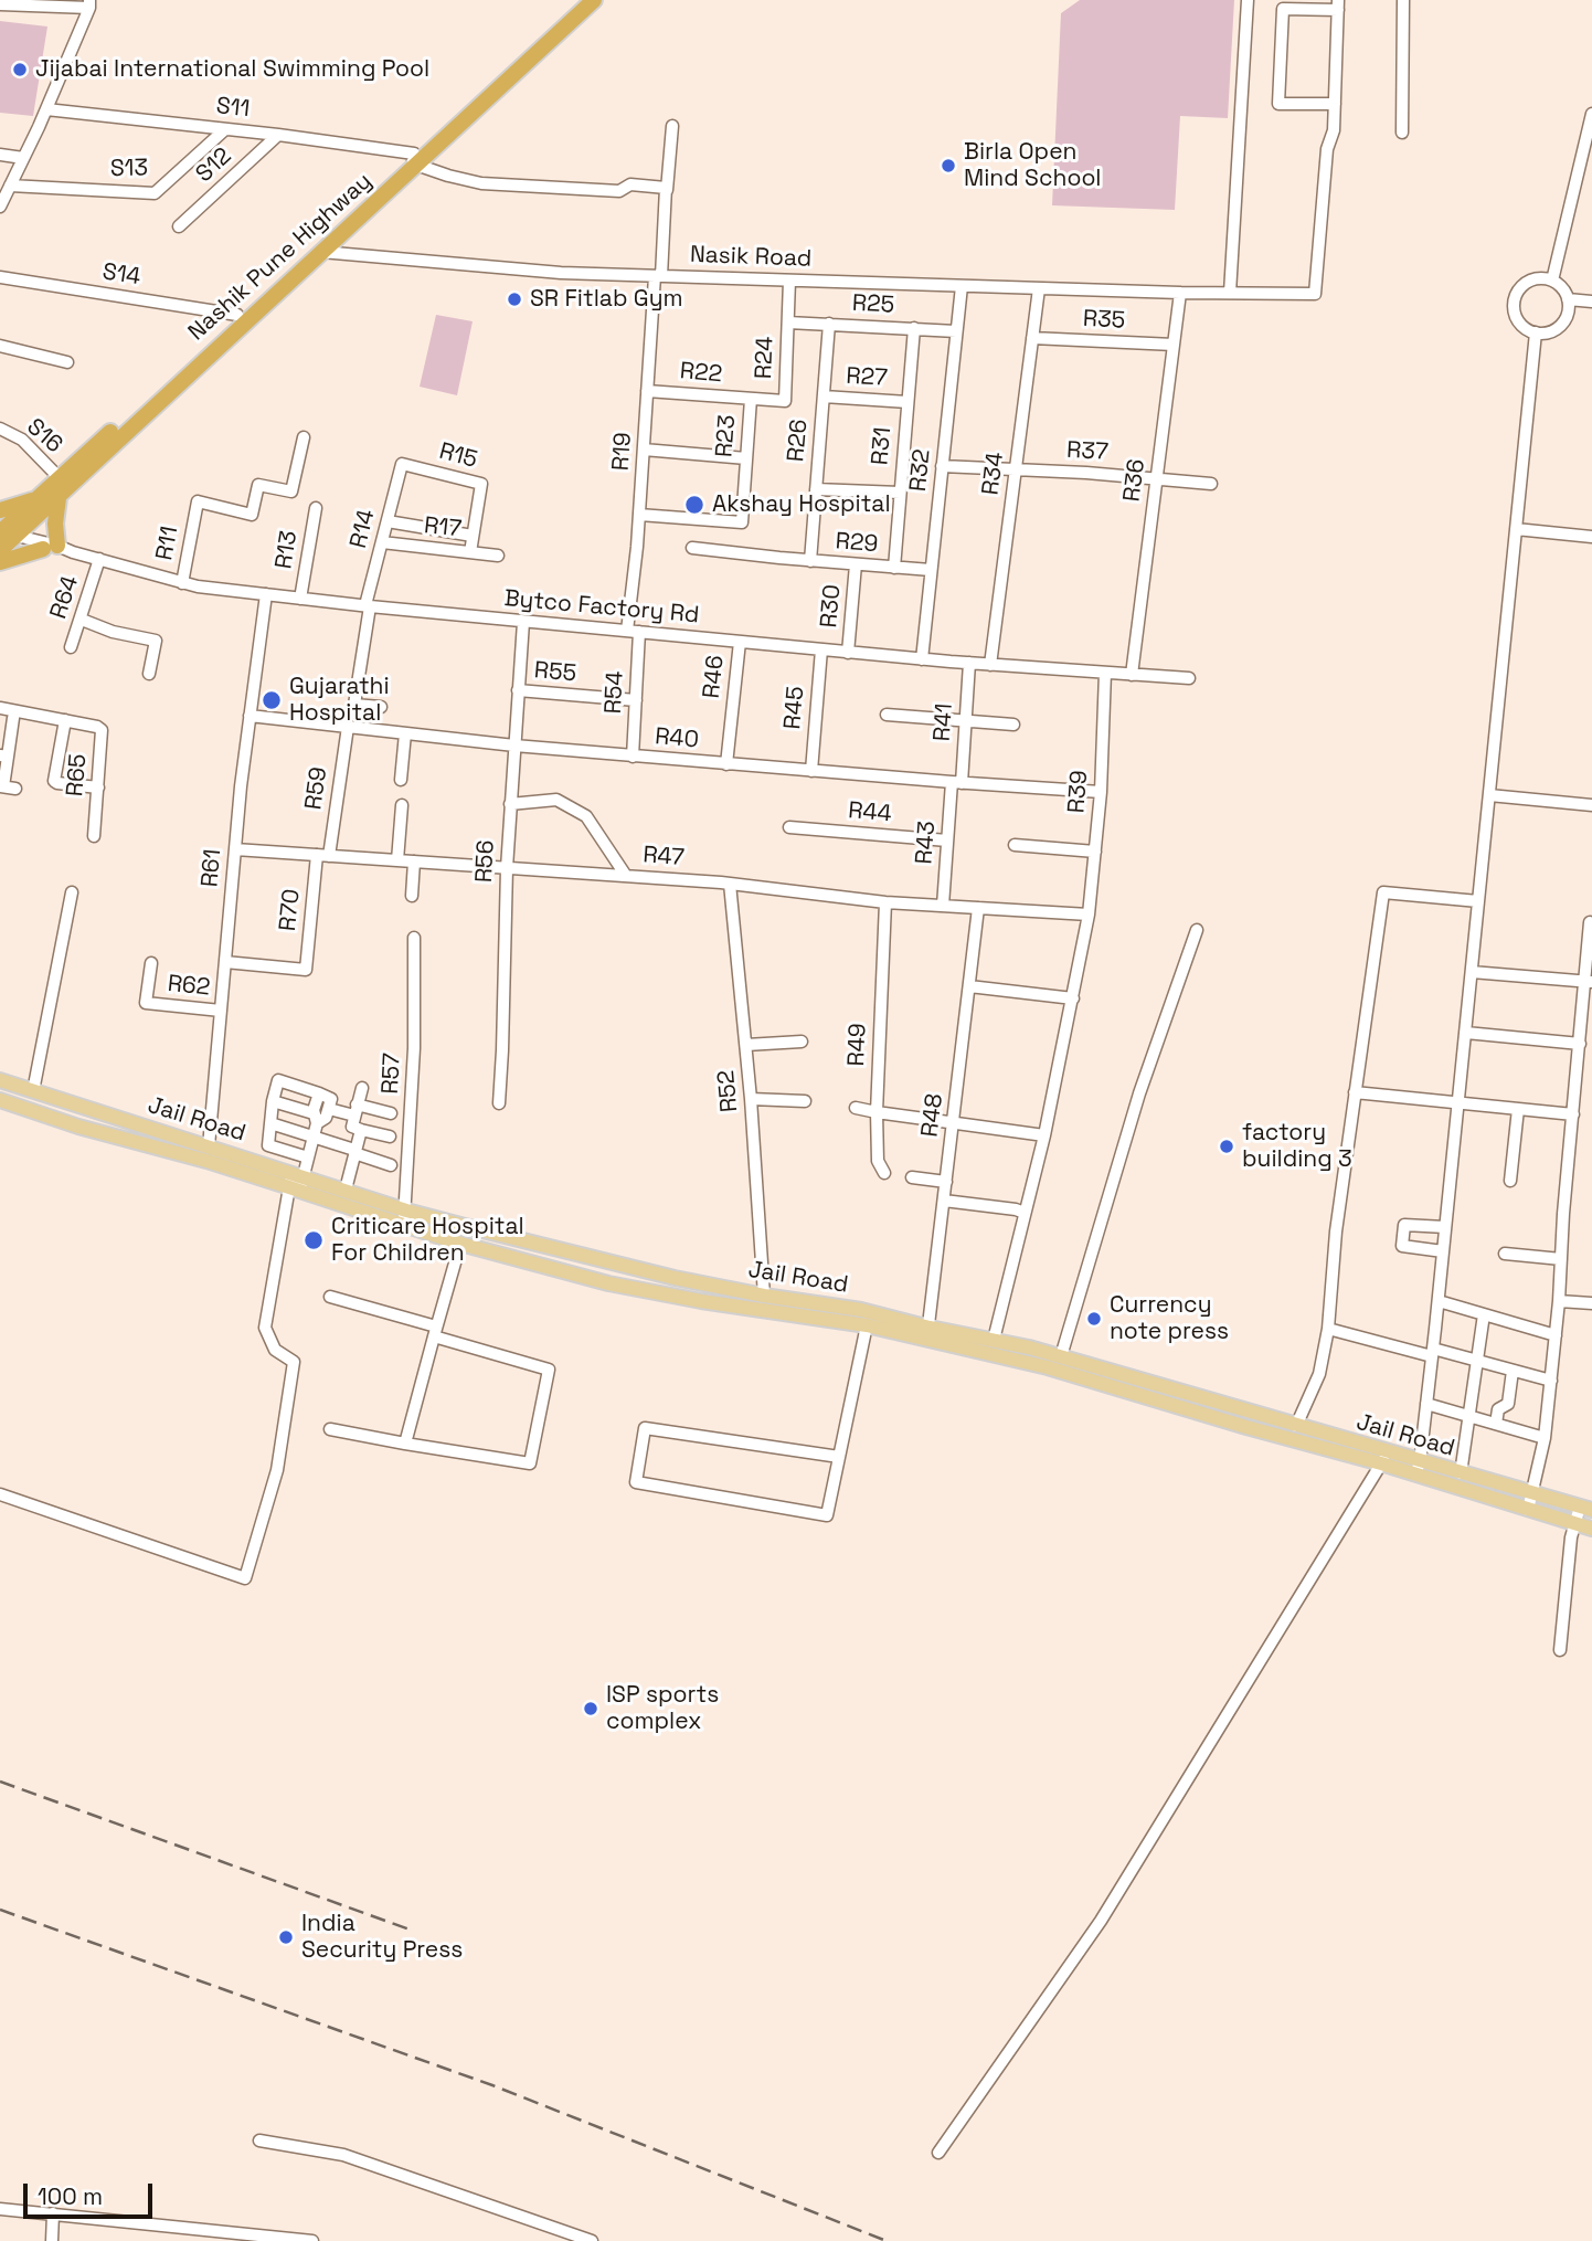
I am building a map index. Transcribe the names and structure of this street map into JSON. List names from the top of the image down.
{
  "streets": {
    "highway": ["Nashik Pune Highway"],
    "main road": ["Jail Road"],
    "street": [
      "S11",
      "S12",
      "S13",
      "Nasik Road",
      "S14",
      "R25",
      "R35",
      "R24",
      "R22",
      "R27",
      "S16",
      "R23",
      "R26",
      "R31",
      "R19",
      "R37",
      "R15",
      "R32",
      "R34",
      "R36",
      "R17",
      "R14",
      "R11",
      "R29",
      "R13",
      "R64",
      "R30",
      "Bytco Factory Rd",
      "R55",
      "R46",
      "R54",
      "R45",
      "R41",
      "R40",
      "R65",
      "R59",
      "R39",
      "R44",
      "R43",
      "R47",
      "R56",
      "R61",
      "R70",
      "R62",
      "R49",
      "R57",
      "R52",
      "R48"
    ]
  },
  "crossings": [
    ["S11", "S12"],
    ["S11", "S13"],
    ["S11", "Nashik Pune Highway"],
    ["S11", "R19"],
    ["Nashik Pune Highway", "Nasik Road"],
    ["Nashik Pune Highway", "S14"],
    ["Nashik Pune Highway", "S16"],
    ["Nashik Pune Highway", "Bytco Factory Rd"],
    ["Nasik Road", "R24"],
    ["Nasik Road", "R19"],
    ["Nasik Road", "R32"],
    ["Nasik Road", "R34"],
    ["Nasik Road", "R36"],
    ["R25", "R24"],
    ["R25", "R26"],
    ["R25", "R31"],
    ["R25", "R32"],
    ["R35", "R34"],
    ["R35", "R36"],
    ["R24", "R22"],
    ["R24", "R23"],
    ["R22", "R23"],
    ["R22", "R19"],
    ["R27", "R26"],
    ["R27", "R31"],
    ["R23", "R19"],
    ["R26", "R29"],
    ["R31", "R29"],
    ["R19", "Bytco Factory Rd"],
    ["R37", "R32"],
    ["R37", "R34"],
    ["R37", "R36"],
    ["R15", "R17"],
    ["R15", "R14"],
    ["R32", "R29"],
    ["R32", "Bytco Factory Rd"],
    ["R34", "Bytco Factory Rd"],
    ["R36", "Bytco Factory Rd"],
    ["R17", "R14"],
    ["R14", "Bytco Factory Rd"],
    ["R11", "Bytco Factory Rd"],
    ["R29", "R30"],
    ["R13", "Bytco Factory Rd"],
    ["R64", "Bytco Factory Rd"],
    ["R30", "Bytco Factory Rd"],
    ["Bytco Factory Rd", "R46"],
    ["Bytco Factory Rd", "R54"],
    ["Bytco Factory Rd", "R45"],
    ["Bytco Factory Rd", "R41"],
    ["Bytco Factory Rd", "R39"],
    ["Bytco Factory Rd", "R56"],
    ["Bytco Factory Rd", "R61"],
    ["R55", "R54"],
    ["R55", "R56"],
    ["R46", "R40"],
    ["R54", "R40"],
    ["R45", "R40"],
    ["R41", "R40"],
    ["R41", "R43"],
    ["R40", "R59"],
    ["R40", "R39"],
    ["R40", "R43"],
    ["R40", "R56"],
    ["R40", "R61"],
    ["R59", "R47"],
    ["R59", "R70"],
    ["R39", "R47"],
    ["R39", "Jail Road"],
    ["R44", "R43"],
    ["R43", "R47"],
    ["R47", "R56"],
    ["R47", "R61"],
    ["R47", "R70"],
    ["R47", "R49"],
    ["R47", "R52"],
    ["R47", "R48"],
    ["R61", "R70"],
    ["R61", "R62"],
    ["R61", "Jail Road"],
    ["R57", "Jail Road"],
    ["R52", "Jail Road"],
    ["R48", "Jail Road"]
  ],
  "places": [
    "Jijabai International Swimming Pool",
    "Birla Open Mind School",
    "SR Fitlab Gym",
    "Akshay Hospital",
    "Gujarathi Hospital",
    "factory building 3",
    "Criticare Hospital For Children",
    "Currency note press",
    "ISP sports complex",
    "India Security Press"
  ],
  "scale_bar": "100 m"
}
